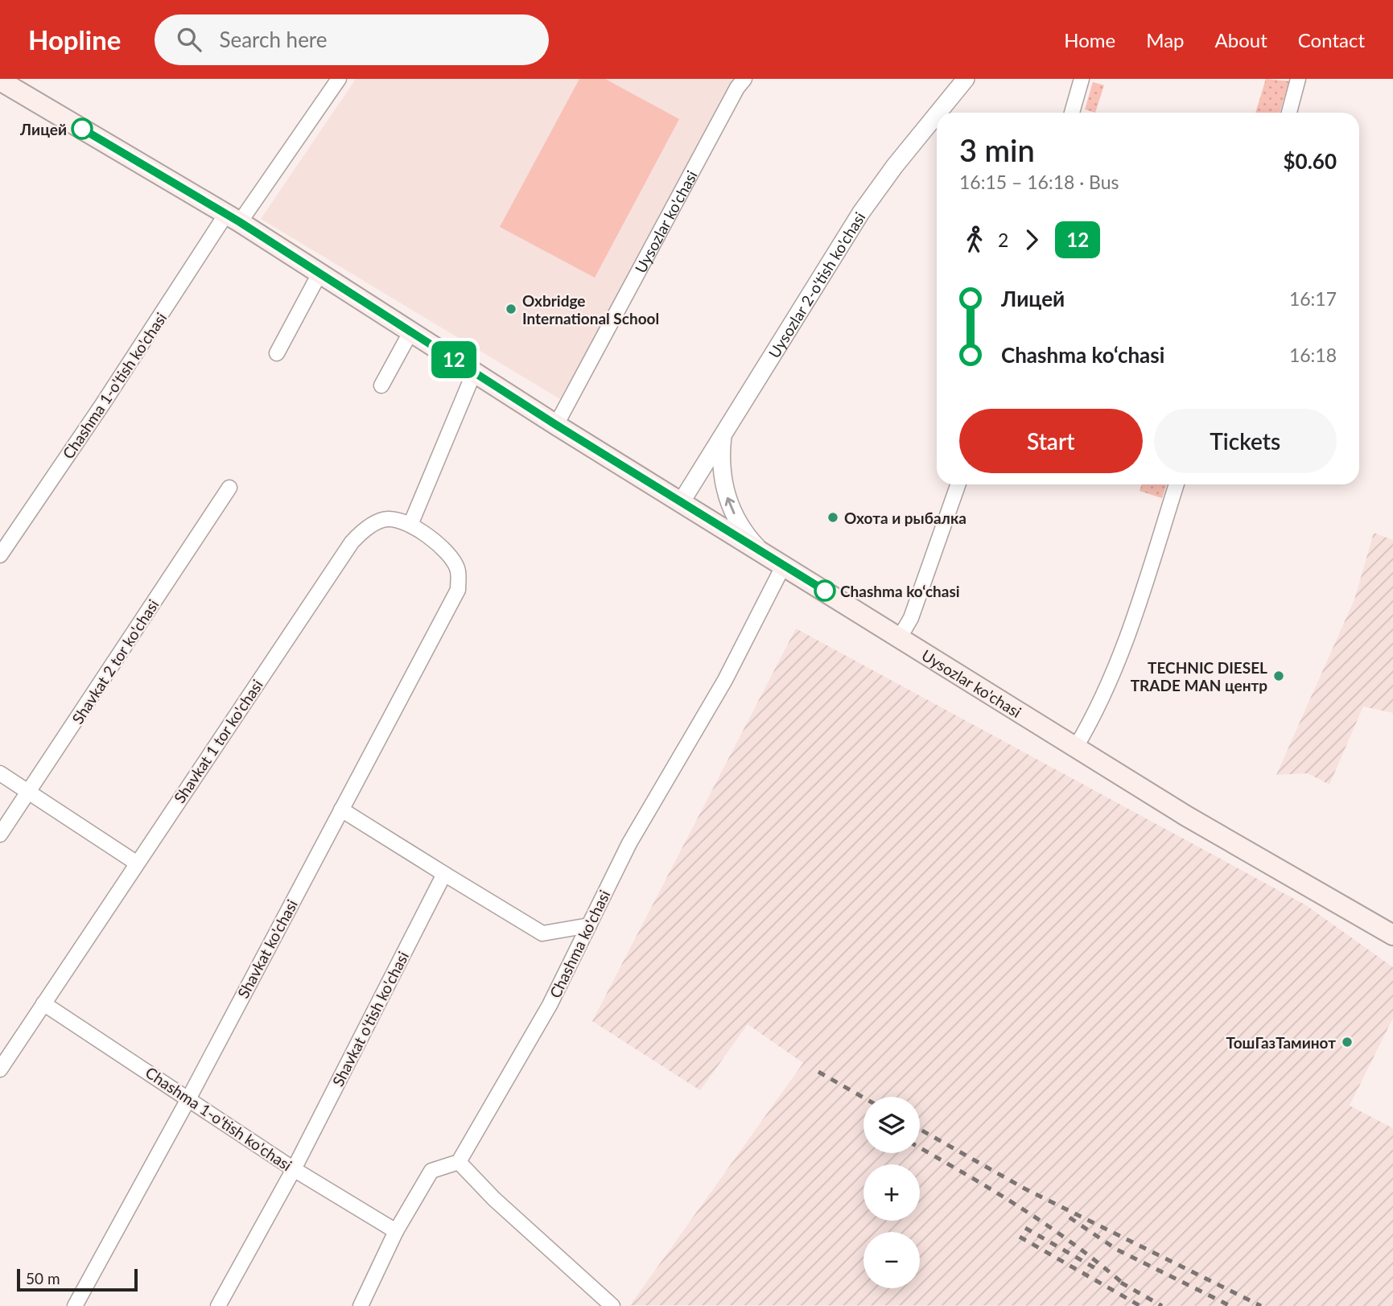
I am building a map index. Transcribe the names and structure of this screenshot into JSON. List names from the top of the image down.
{
  "streets": {
    "main road": ["Uysozlar ko'chasi"],
    "street": [
      "Uysozlar 2-o'tish ko'chasi",
      "Chashma 1-o'tish ko'chasi",
      "Shavkat 2 tor ko'chasi",
      "Shavkat 1 tor ko'chasi",
      "Chashma ko'chasi",
      "Shavkat ko'chasi",
      "Shavkat o'tish ko'chasi"
    ]
  },
  "crossings": [
    ["Uysozlar ko'chasi", "Uysozlar 2-o'tish ko'chasi"],
    ["Uysozlar ko'chasi", "Chashma 1-o'tish ko'chasi"],
    ["Uysozlar ko'chasi", "Chashma ko'chasi"],
    ["Chashma 1-o'tish ko'chasi", "Shavkat 1 tor ko'chasi"],
    ["Chashma 1-o'tish ko'chasi", "Shavkat ko'chasi"],
    ["Chashma 1-o'tish ko'chasi", "Shavkat o'tish ko'chasi"],
    ["Shavkat 1 tor ko'chasi", "Shavkat ko'chasi"]
  ],
  "places": [
    "Лицей",
    "Oxbridge International School",
    "Охота и рыбалка",
    "Chashma ko‘chasi",
    "TECHNIC DIESEL TRADE MAN центр",
    "ТошГазТаминот"
  ],
  "lines": ["bus line 12"],
  "scale_bar": "50 m",
  "page": {
    "header": "Hopline",
    "search": "Search here",
    "nav": [
      "Home",
      "Map",
      "About",
      "Contact"
    ],
    "on_map": "12",
    "heading": ["3 min", "16:15 – 16:18 · Bus", "$0.60"],
    "legs": ["2", "12"],
    "list": [
      {
        "name": "Лицей",
        "value": "16:17"
      },
      {
        "name": "Chashma ko‘chasi",
        "value": "16:18"
      }
    ],
    "buttons": ["Start", "Tickets"],
    "map_buttons": ["+", "−"],
    "scale": "50 m"
  }
}
